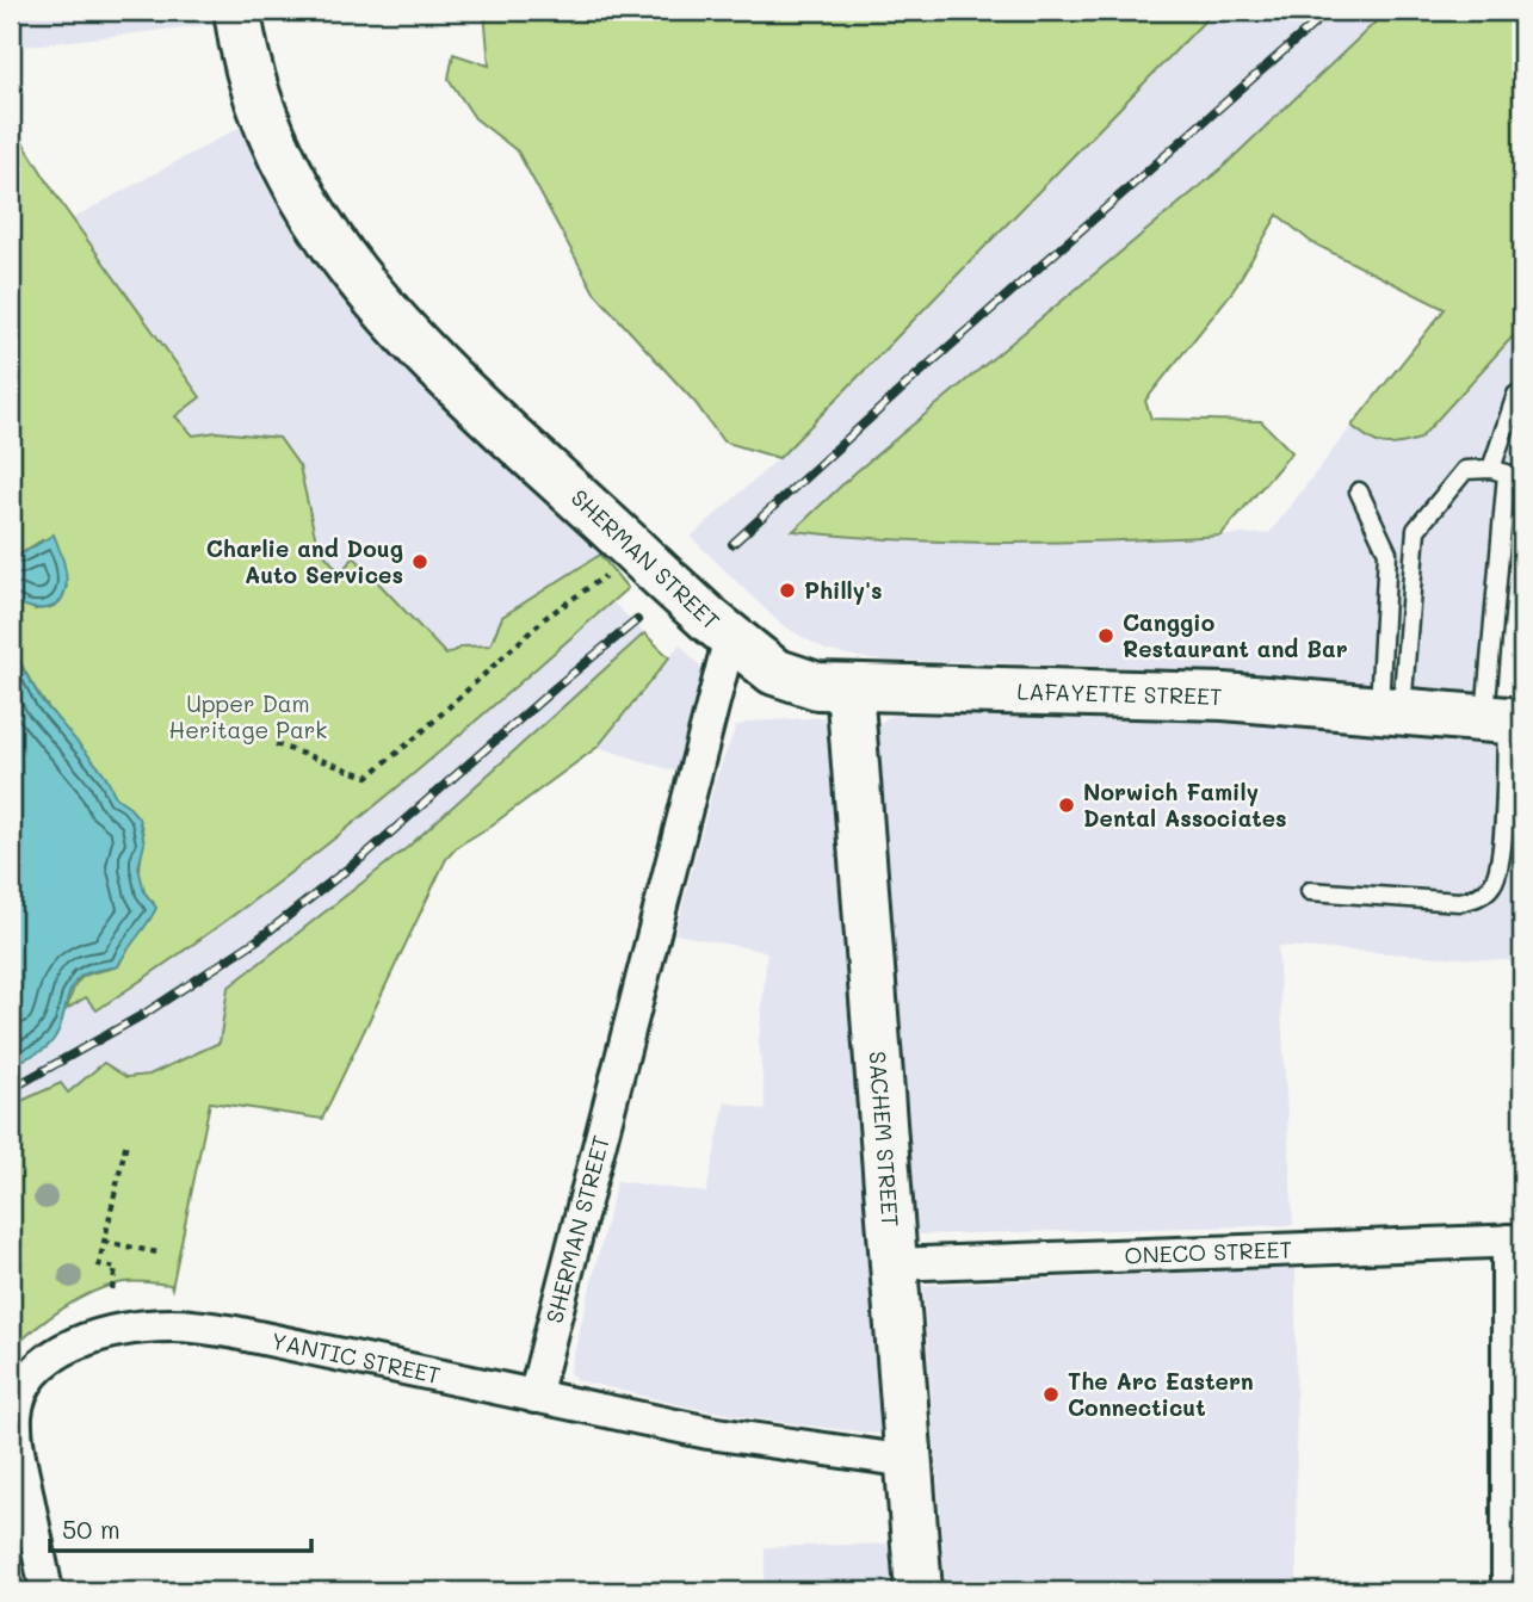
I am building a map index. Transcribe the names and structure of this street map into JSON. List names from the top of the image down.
{
  "streets": {
    "street": [
      "SHERMAN STREET",
      "LAFAYETTE STREET",
      "SACHEM STREET",
      "ONECO STREET",
      "YANTIC STREET"
    ]
  },
  "crossings": [
    ["SHERMAN STREET", "LAFAYETTE STREET"],
    ["SHERMAN STREET", "YANTIC STREET"],
    ["LAFAYETTE STREET", "SACHEM STREET"],
    ["SACHEM STREET", "ONECO STREET"],
    ["SACHEM STREET", "YANTIC STREET"]
  ],
  "parks": ["Upper Dam Heritage Park"],
  "places": [
    "Charlie and Doug Auto Services",
    "Philly's",
    "Canggio Restaurant and Bar",
    "Norwich Family Dental Associates",
    "The Arc Eastern Connecticut"
  ],
  "scale_bar": "50 m"
}
